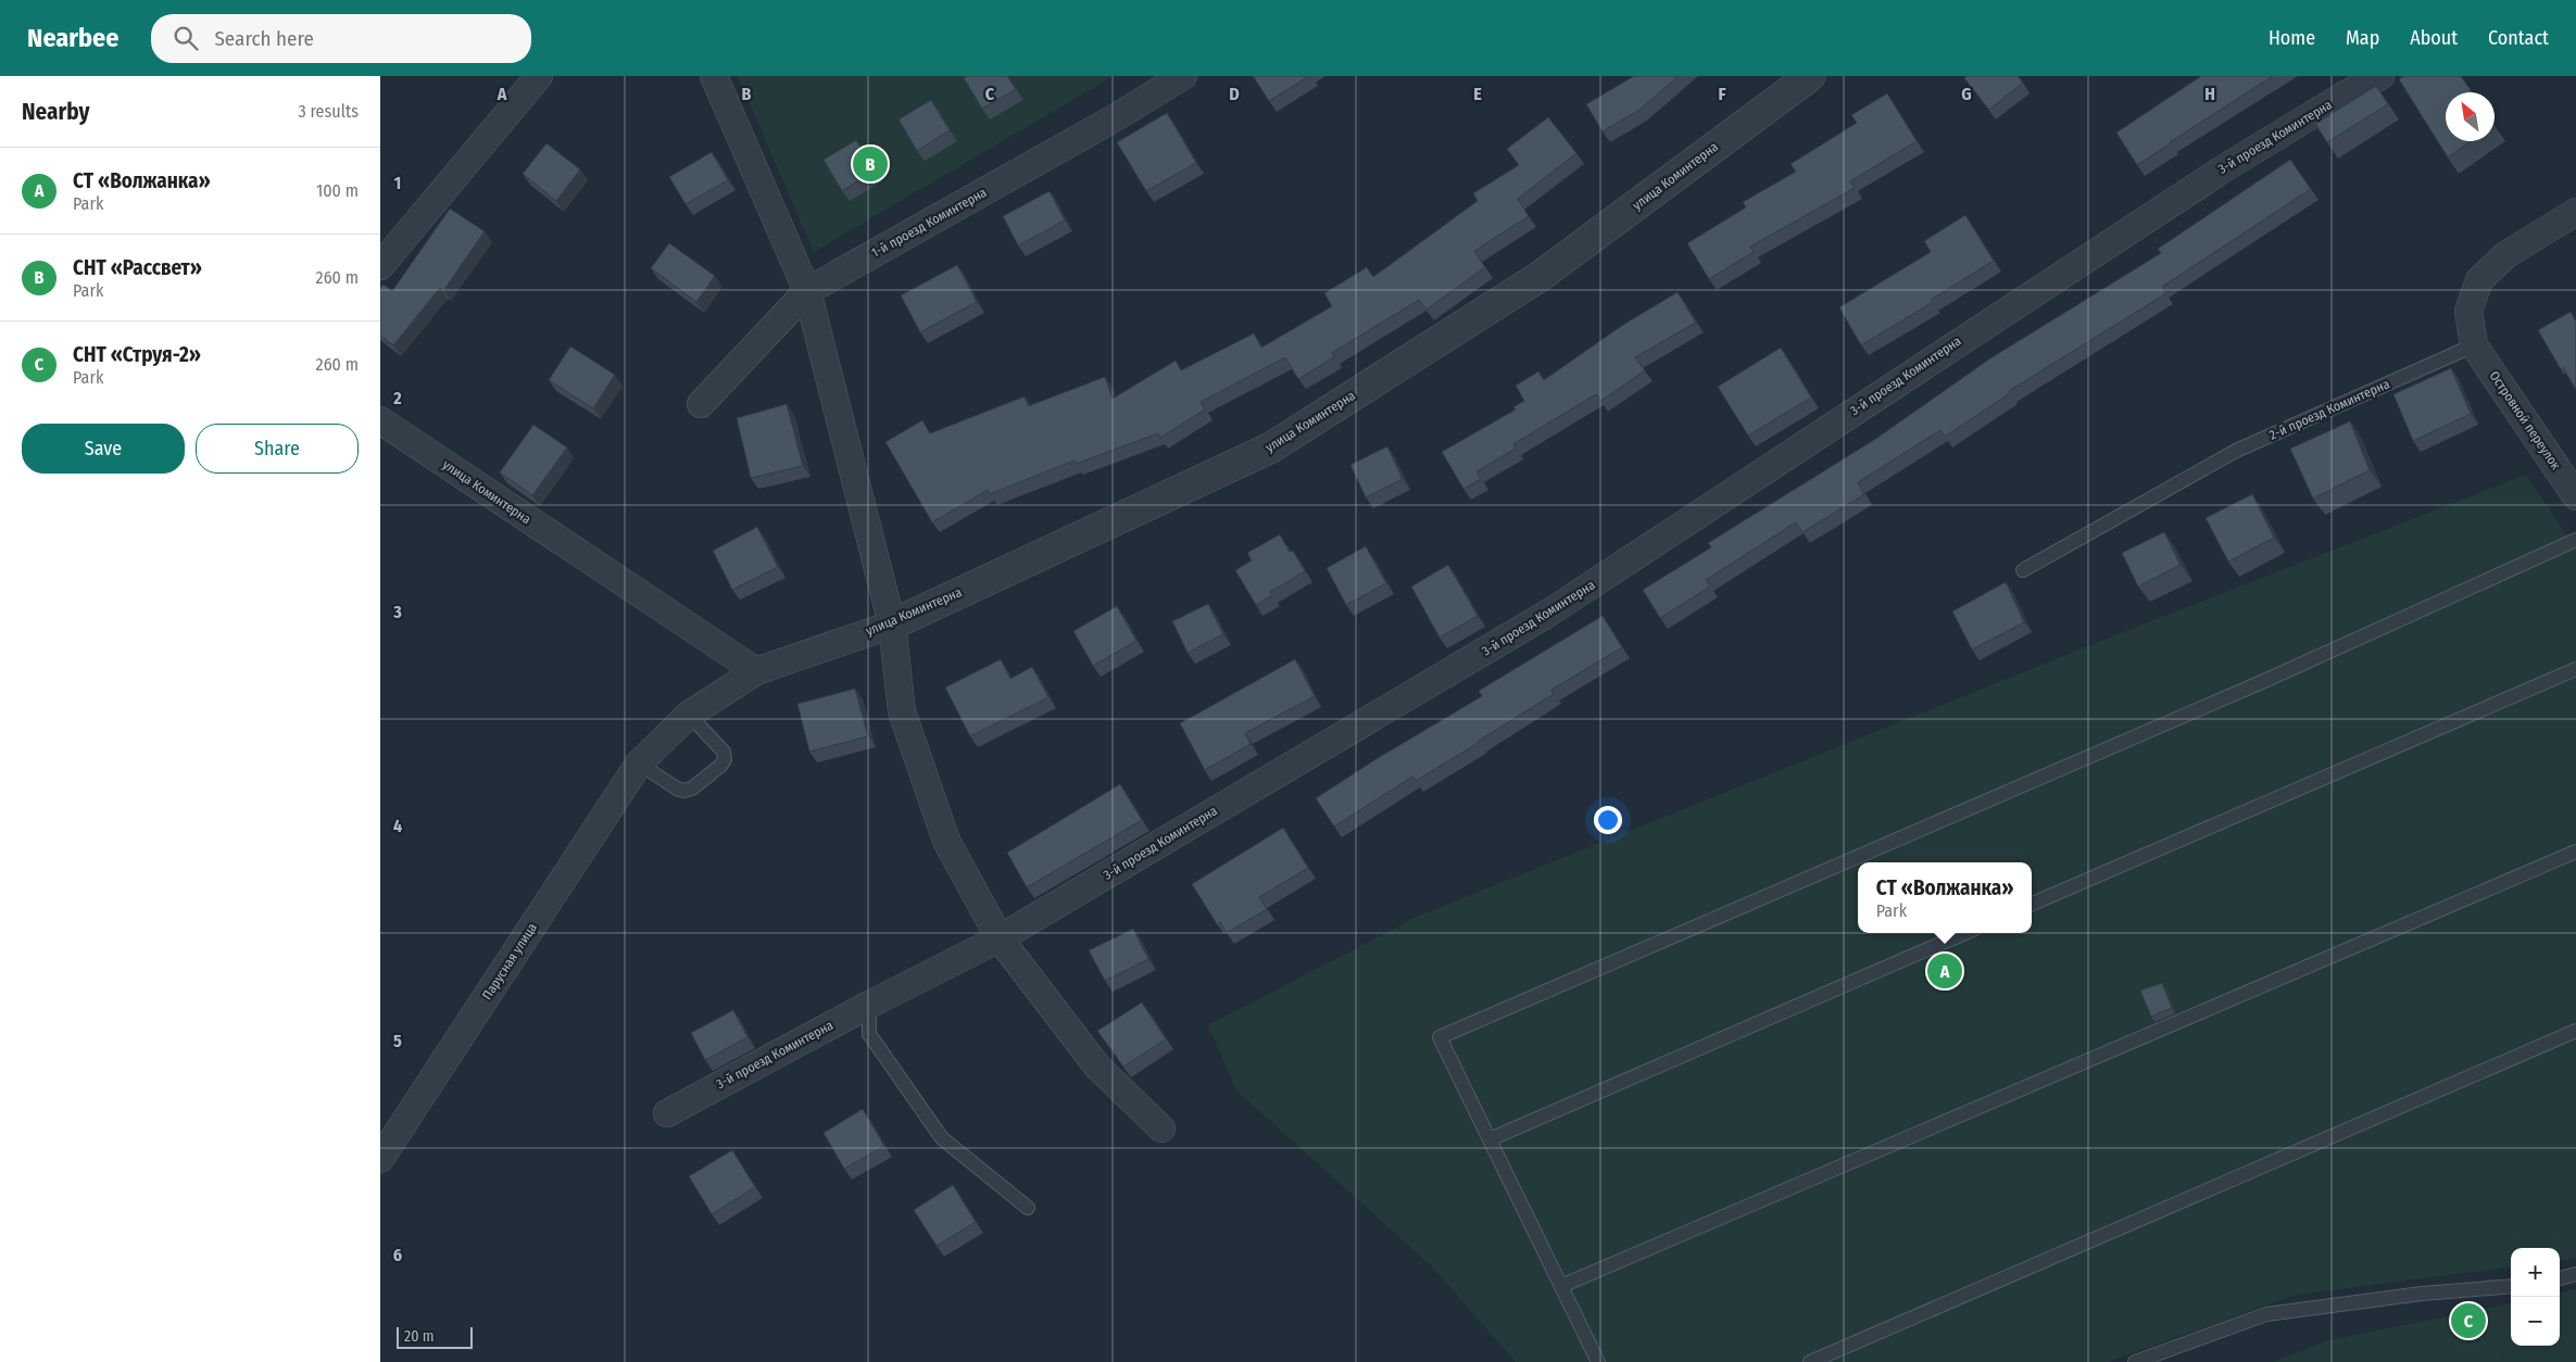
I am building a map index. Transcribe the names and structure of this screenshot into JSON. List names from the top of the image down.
{
  "streets": {
    "street": [
      "3-й проезд Коминтерна",
      "улица Коминтерна",
      "1-й проезд Коминтерна",
      "Островной переулок",
      "Парусная улица"
    ],
    "lane": ["2-й проезд Коминтерна"]
  },
  "crossings": [
    ["улица Коминтерна", "Парусная улица"],
    ["2-й проезд Коминтерна", "Островной переулок"]
  ],
  "scale_bar": "20 m",
  "north": "top left",
  "page": {
    "header": "Nearbee",
    "search": "Search here",
    "nav": [
      "Home",
      "Map",
      "About",
      "Contact"
    ],
    "heading": ["Nearby", "3 results"],
    "pins": ["B", "A", "C"],
    "list": [
      {
        "mark": "A",
        "name": "СТ «Волжанка»",
        "note": "Park",
        "value": "100 m"
      },
      {
        "mark": "B",
        "name": "СНТ «Рассвет»",
        "note": "Park",
        "value": "260 m"
      },
      {
        "mark": "C",
        "name": "СНТ «Струя-2»",
        "note": "Park",
        "value": "260 m"
      }
    ],
    "buttons": ["Save", "Share"],
    "popup": ["СТ «Волжанка»", "Park"],
    "map_buttons": ["+", "−"],
    "scale": "20 m"
  },
  "grid": {
    "columns": [
      "A",
      "B",
      "C",
      "D",
      "E",
      "F",
      "G",
      "H"
    ],
    "rows": [
      "1",
      "2",
      "3",
      "4",
      "5",
      "6"
    ]
  }
}
